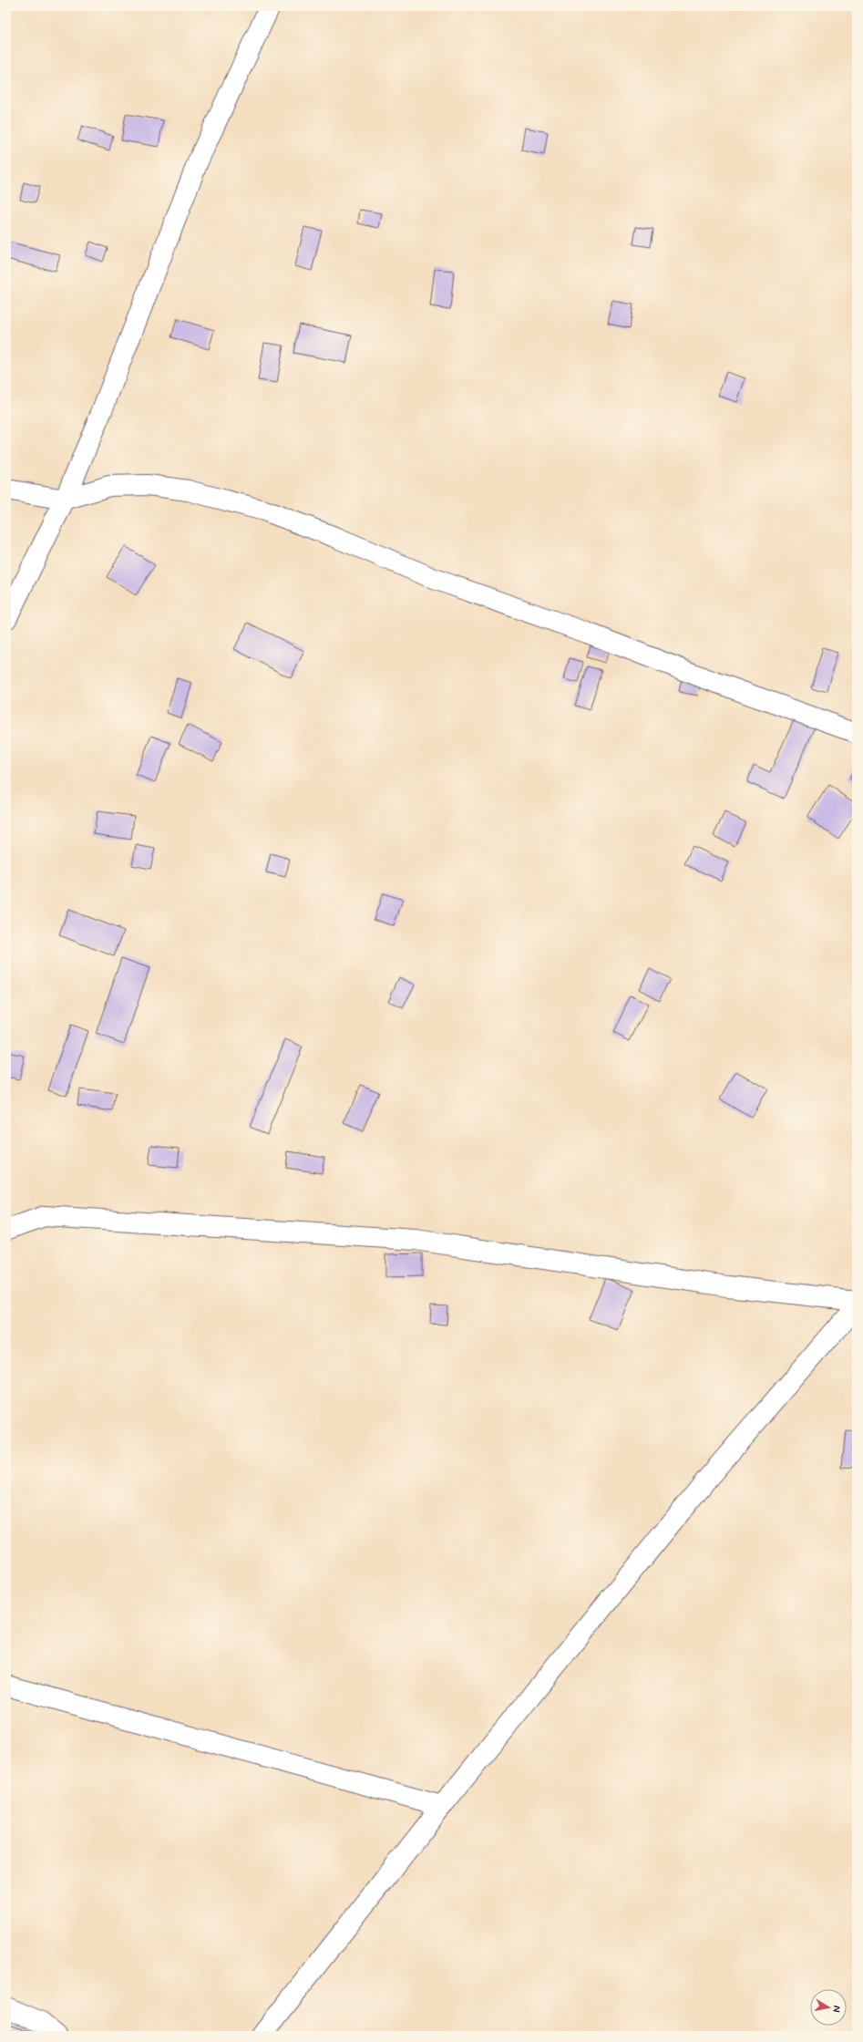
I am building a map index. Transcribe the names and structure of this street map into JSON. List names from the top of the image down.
{
  "north": "right"
}
